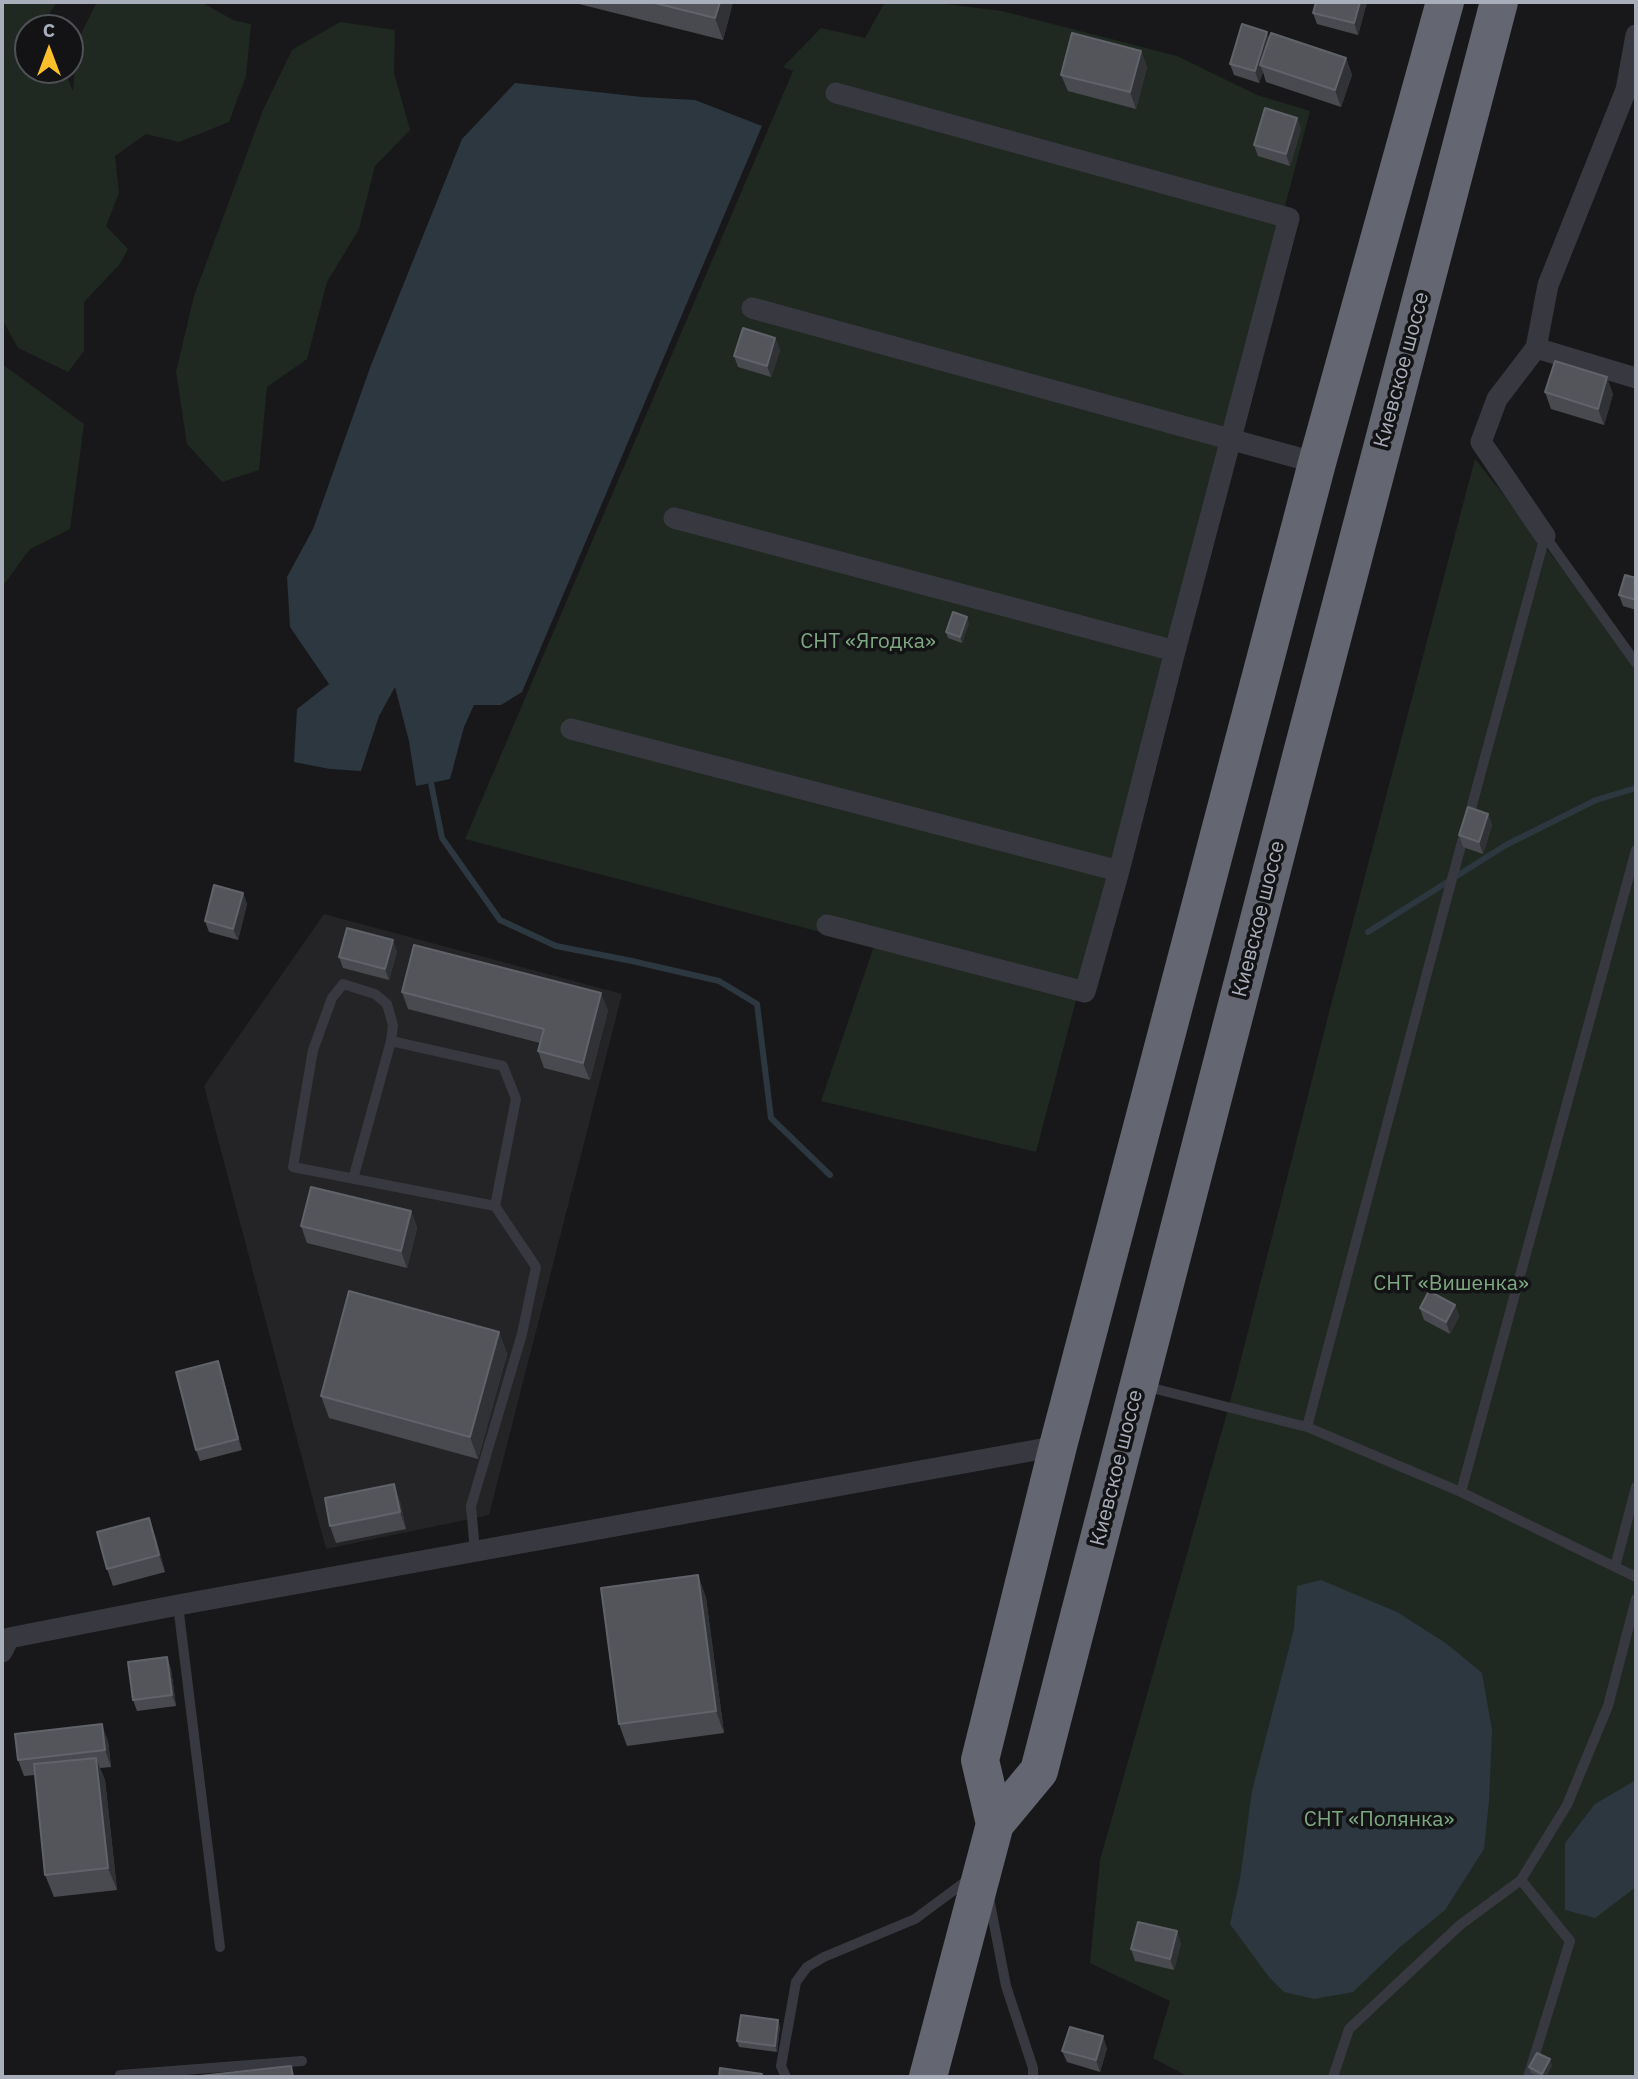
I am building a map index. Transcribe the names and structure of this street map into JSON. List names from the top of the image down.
{
  "streets": {
    "highway": ["Киевское шоссе"]
  },
  "parks": ["СНТ «Ягодка»", "СНТ «Вишенка»", "СНТ «Полянка»"],
  "north": "top"
}
